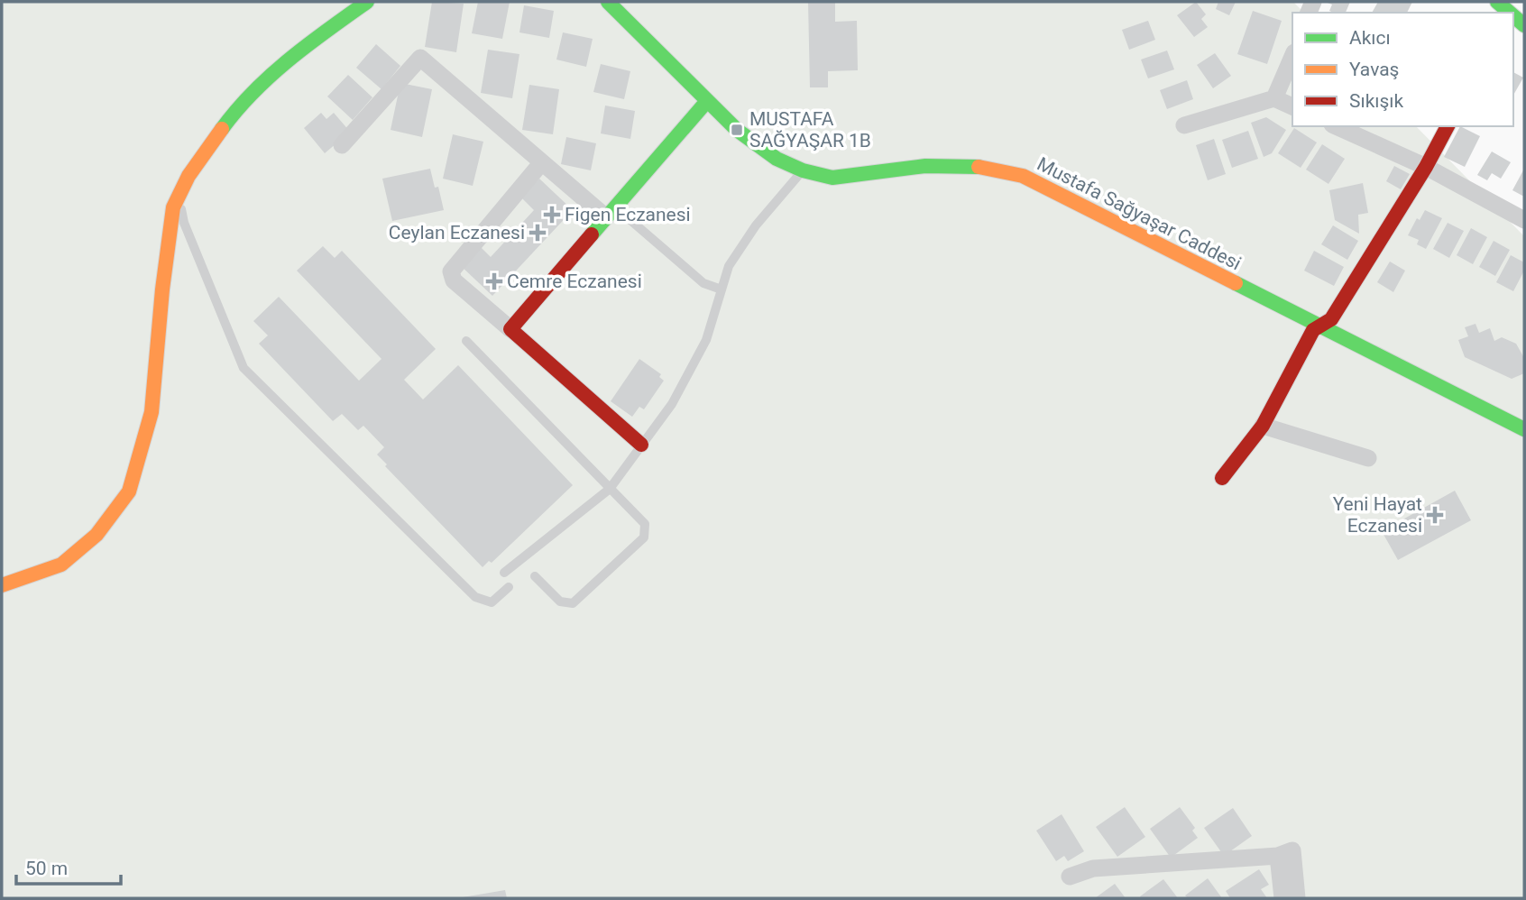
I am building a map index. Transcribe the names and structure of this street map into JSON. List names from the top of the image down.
{
  "streets": {
    "street": ["Mustafa Sağyaşar Caddesi"]
  },
  "places": {
    "transit": ["MUSTAFA SAĞYAŞAR 1B"],
    "health": [
      "Figen Eczanesi",
      "Ceylan Eczanesi",
      "Cemre Eczanesi",
      "Yeni Hayat Eczanesi"
    ]
  },
  "legend": ["Akıcı", "Yavaş", "Sıkışık"],
  "scale_bar": "50 m"
}
